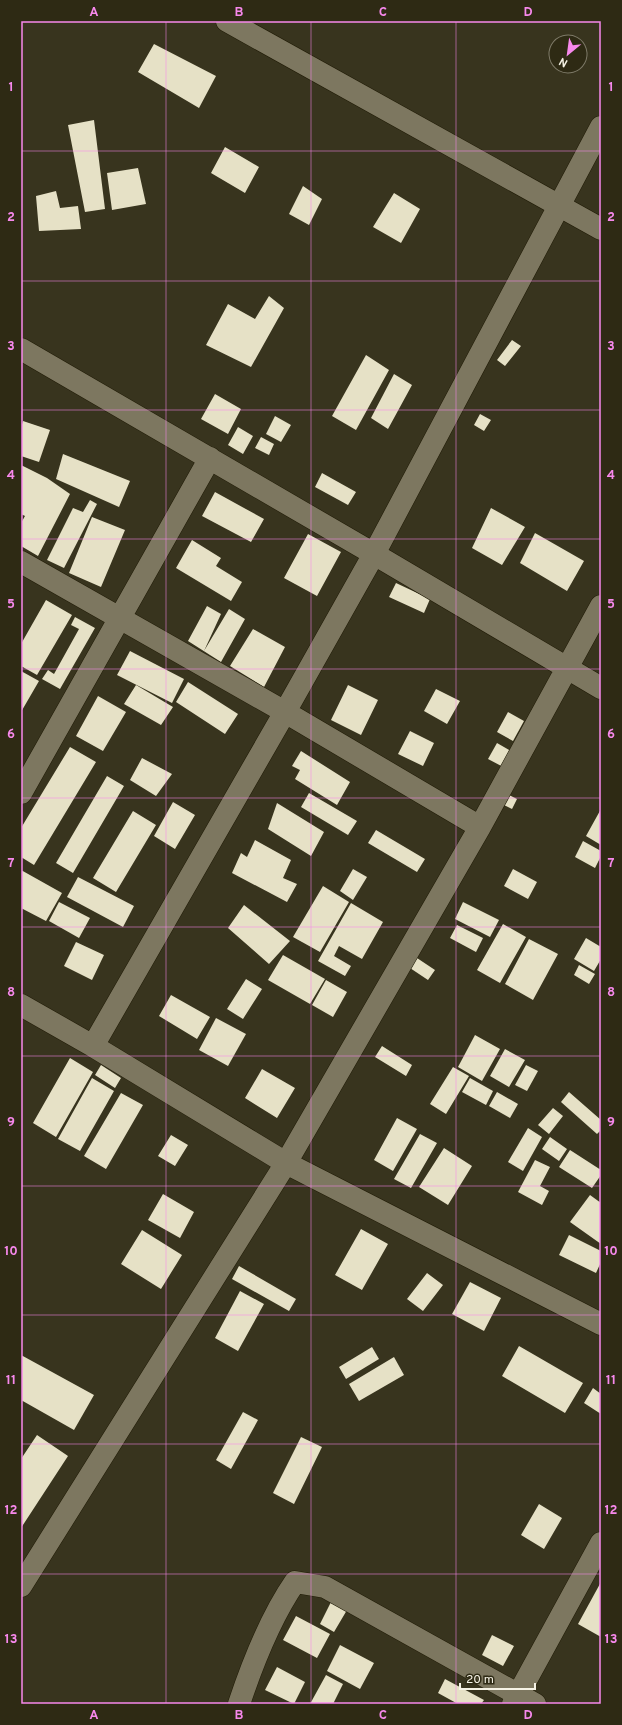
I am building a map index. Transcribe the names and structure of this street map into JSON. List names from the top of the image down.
{
  "scale_bar": "20 m",
  "north": "bottom left",
  "grid": {
    "columns": [
      "A",
      "B",
      "C",
      "D"
    ],
    "rows": [
      "1",
      "2",
      "3",
      "4",
      "5",
      "6",
      "7",
      "8",
      "9",
      "10",
      "11",
      "12",
      "13"
    ]
  }
}
